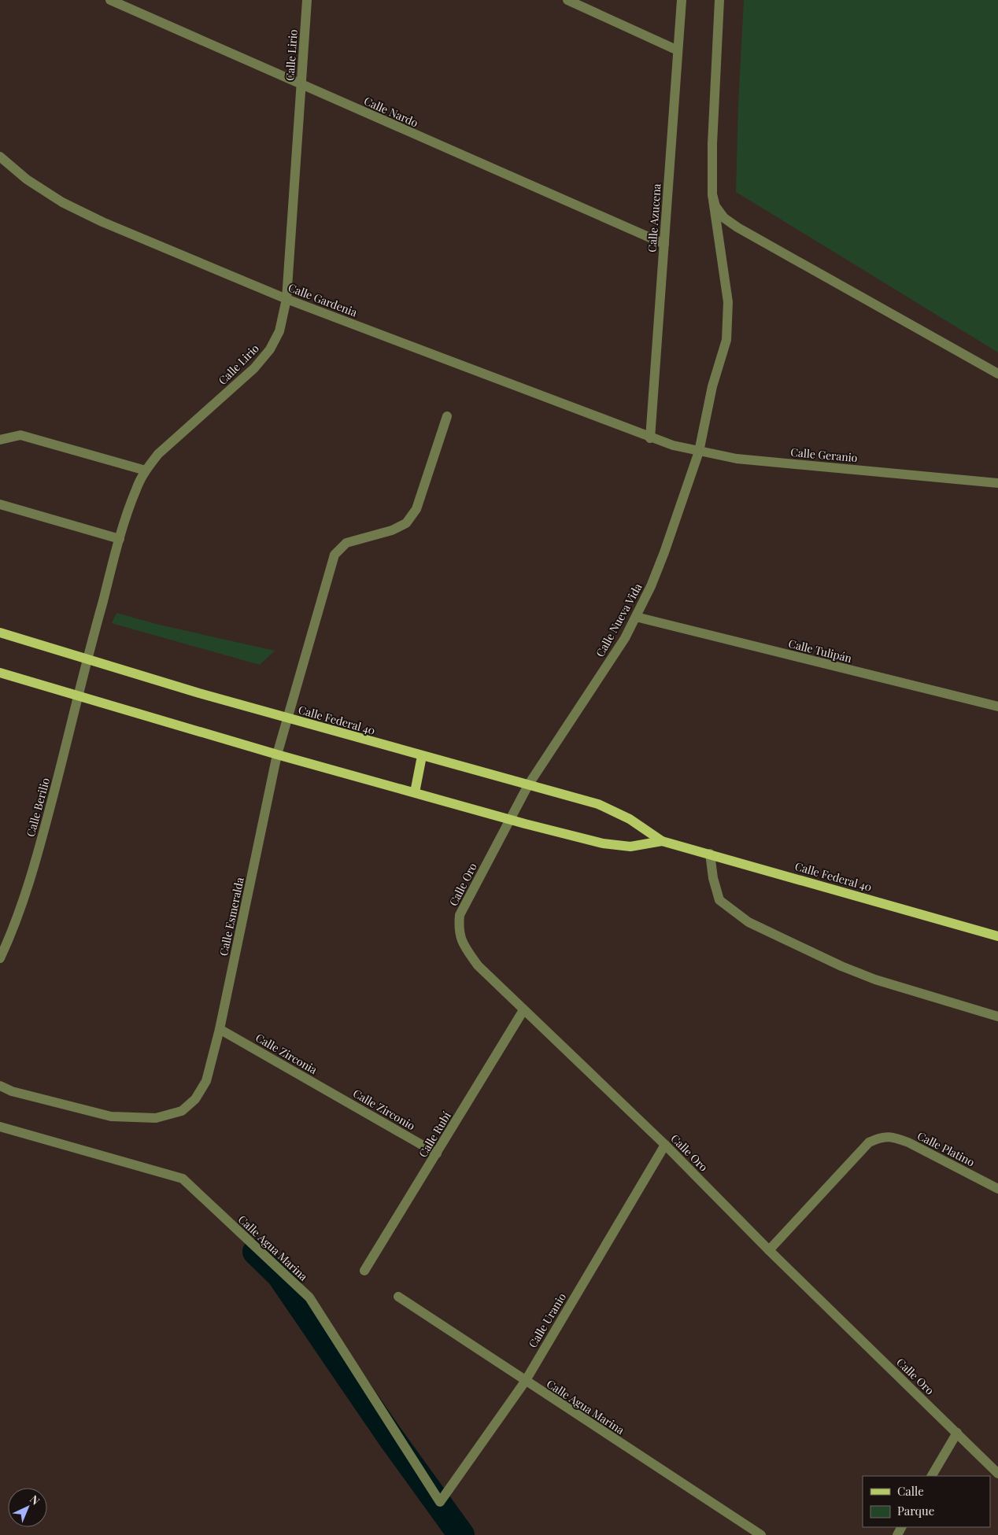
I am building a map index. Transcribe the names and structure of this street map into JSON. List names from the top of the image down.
{
  "streets": {
    "main road": ["Calle Federal 40"],
    "street": [
      "Calle Lirio",
      "Calle Nardo",
      "Calle Azucena",
      "Calle Gardenia",
      "Calle Geranio",
      "Calle Nueva Vida",
      "Calle Tulipán",
      "Calle Berilio",
      "Calle Oro",
      "Calle Esmeralda",
      "Calle Zirconia",
      "Calle Zirconio",
      "Calle Rubí",
      "Calle Platino",
      "Calle Agua Marina",
      "Calle Uranio"
    ]
  },
  "crossings": [
    ["Calle Lirio", "Calle Nardo"],
    ["Calle Lirio", "Calle Gardenia"],
    ["Calle Lirio", "Calle Federal 40"],
    ["Calle Lirio", "Calle Berilio"],
    ["Calle Nardo", "Calle Azucena"],
    ["Calle Azucena", "Calle Gardenia"],
    ["Calle Azucena", "Calle Geranio"],
    ["Calle Gardenia", "Calle Geranio"],
    ["Calle Geranio", "Calle Nueva Vida"],
    ["Calle Nueva Vida", "Calle Tulipán"],
    ["Calle Nueva Vida", "Calle Federal 40"],
    ["Calle Nueva Vida", "Calle Oro"],
    ["Calle Federal 40", "Calle Berilio"],
    ["Calle Federal 40", "Calle Oro"],
    ["Calle Federal 40", "Calle Esmeralda"],
    ["Calle Oro", "Calle Rubí"],
    ["Calle Oro", "Calle Platino"],
    ["Calle Oro", "Calle Uranio"],
    ["Calle Esmeralda", "Calle Zirconia"],
    ["Calle Zirconia", "Calle Zirconio"],
    ["Calle Zirconio", "Calle Rubí"],
    ["Calle Agua Marina", "Calle Uranio"]
  ],
  "legend": ["Calle", "Parque"],
  "north": "top right"
}
